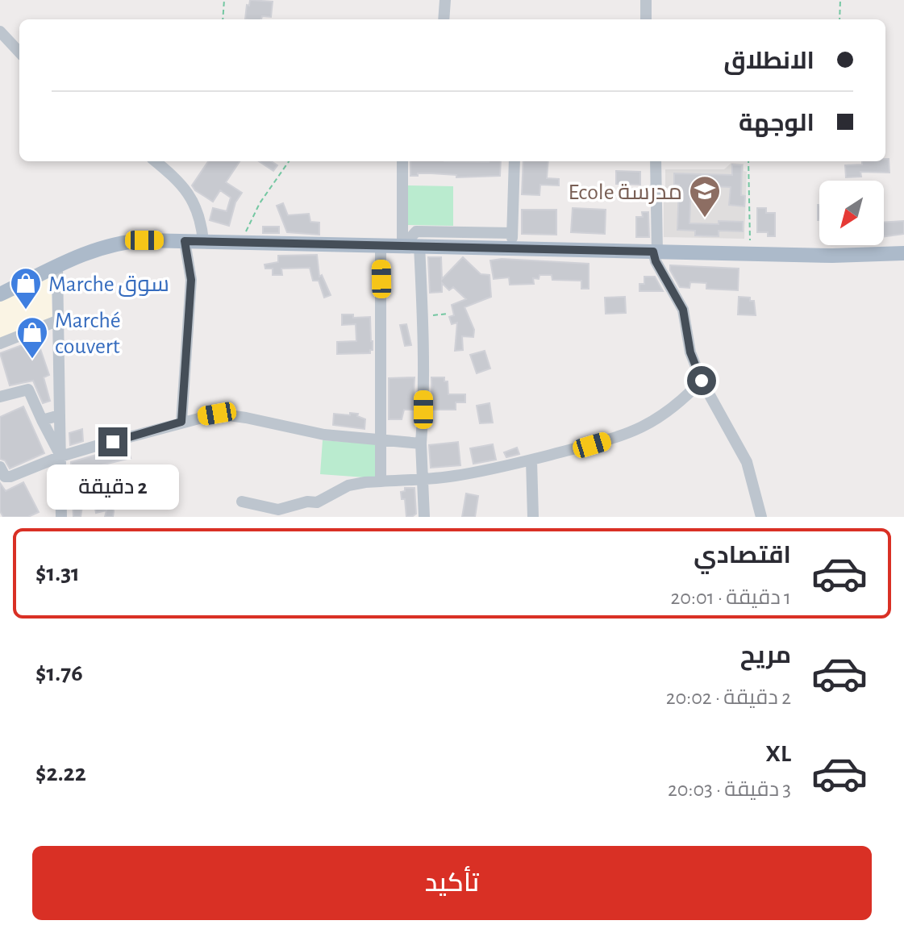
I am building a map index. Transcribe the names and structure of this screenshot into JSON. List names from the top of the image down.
{
  "places": {
    "school or university": ["Ecole مدرسة"],
    "shop": ["Marche سوق", "Marché couvert"]
  },
  "north": "bottom left",
  "page": {
    "banner": ["الانطلاق", "الوجهة"],
    "bubble": "2 دقيقة",
    "list": [
      {
        "name": "اقتصادي",
        "note": "1 دقيقة · 20:01",
        "value": "$1.31"
      },
      {
        "name": "مريح",
        "note": "2 دقيقة · 20:02",
        "value": "$1.76"
      },
      {
        "name": "XL",
        "note": "3 دقيقة · 20:03",
        "value": "$2.22"
      }
    ],
    "buttons": "تأكيد"
  }
}
